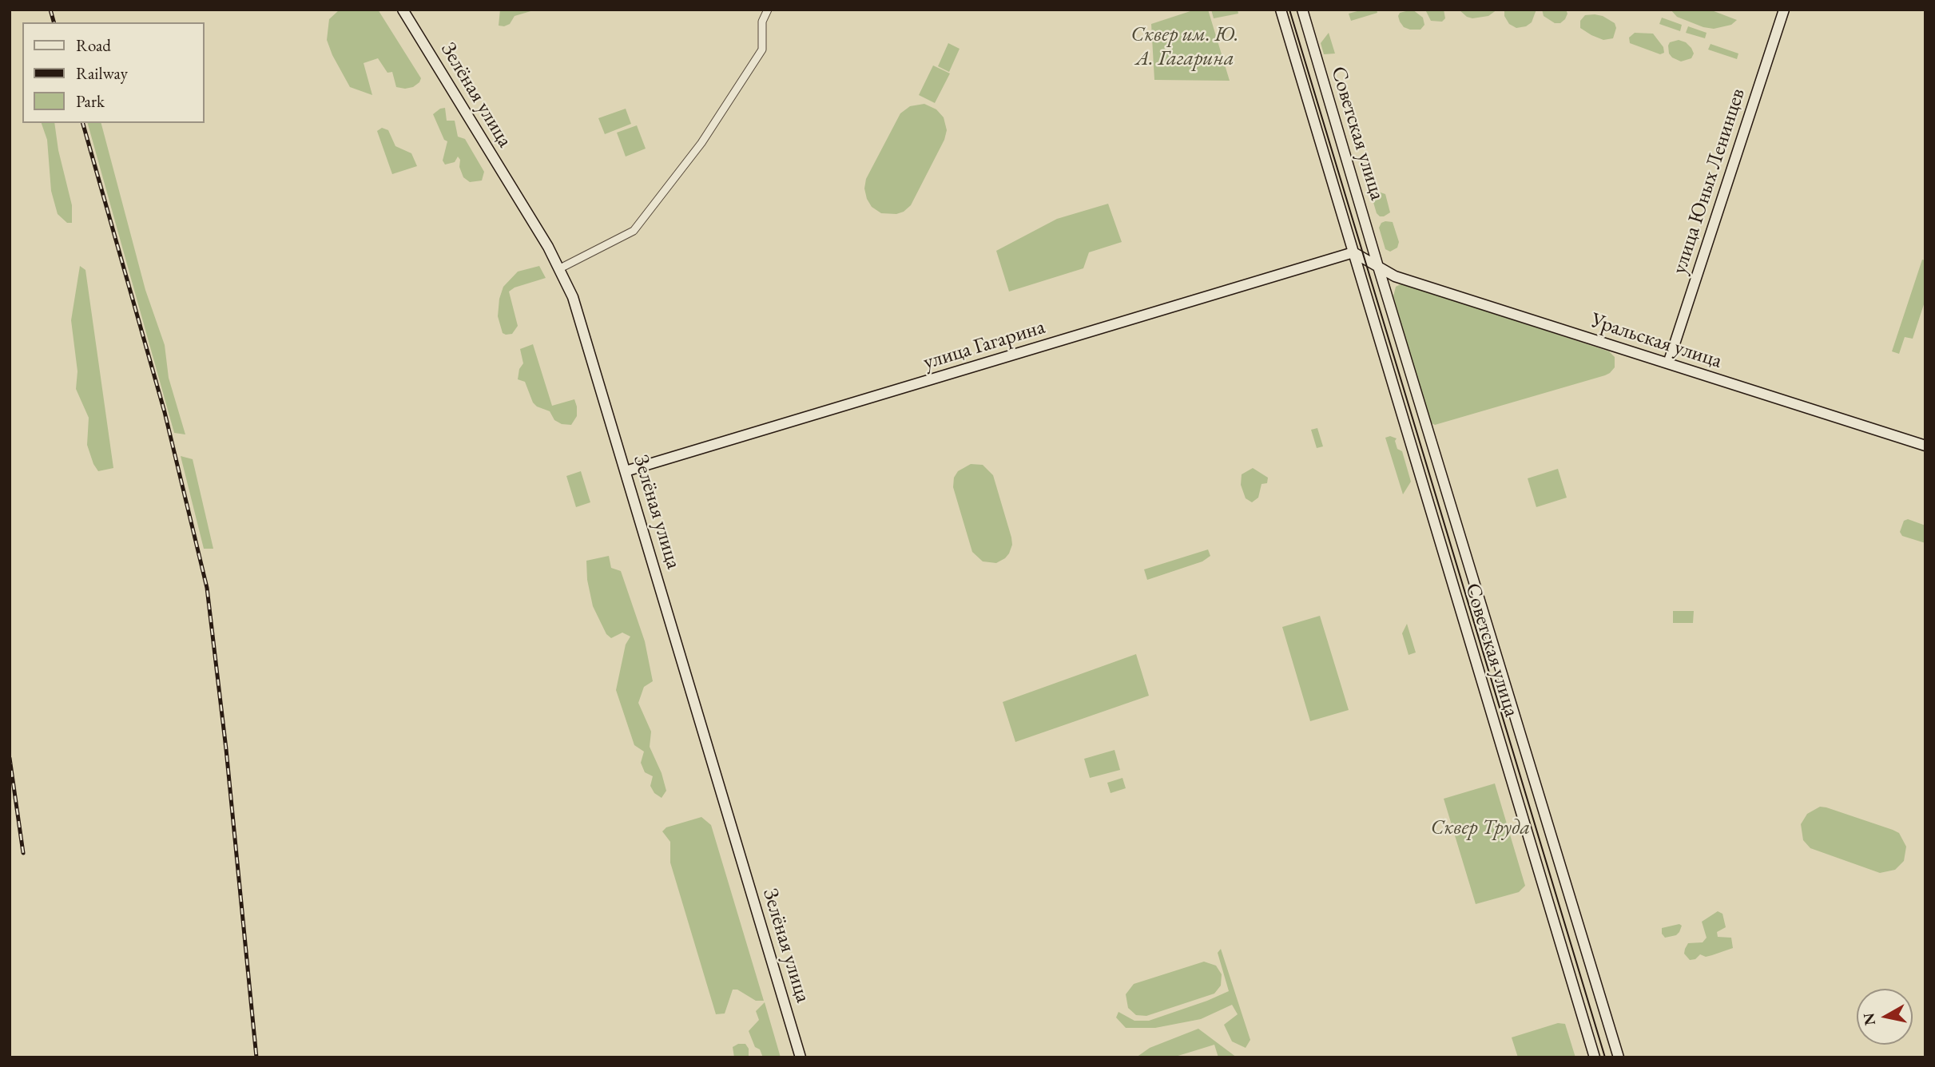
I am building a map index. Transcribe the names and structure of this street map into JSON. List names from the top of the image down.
{
  "streets": {
    "main road": [
      "Зелёная улица",
      "Советская улица",
      "улица Юных Ленинцев",
      "Уральская улица",
      "улица Гагарина"
    ]
  },
  "crossings": [
    ["Зелёная улица", "улица Гагарина"],
    ["Советская улица", "Уральская улица"],
    ["Советская улица", "улица Гагарина"],
    ["улица Юных Ленинцев", "Уральская улица"]
  ],
  "parks": ["Сквер им. Ю. А. Гагарина", "Сквер Труда"],
  "legend": ["Road", "Railway", "Park"],
  "north": "left"
}
